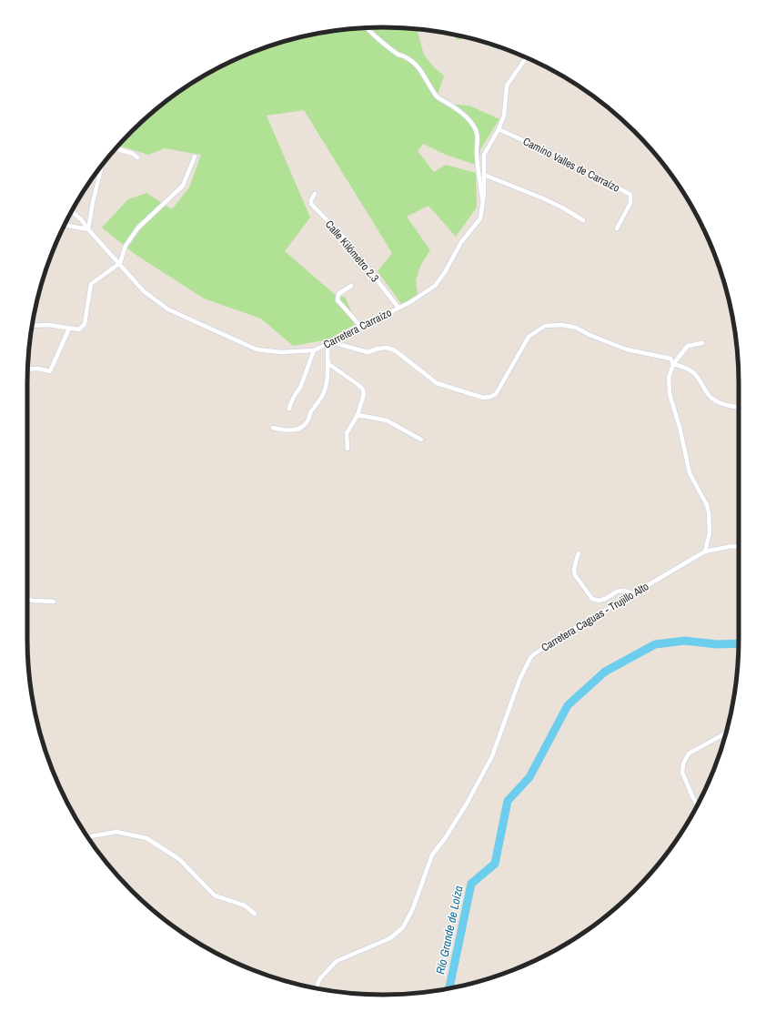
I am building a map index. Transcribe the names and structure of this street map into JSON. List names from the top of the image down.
{
  "streets": {
    "street": [
      "Camino Valles de Carraízo",
      "Calle Kilómetro 2.3",
      "Carretera Carraízo",
      "Carretera Caguas - Trujillo Alto"
    ]
  },
  "crossings": [
    ["Camino Valles de Carraízo", "Carretera Carraízo"],
    ["Calle Kilómetro 2.3", "Carretera Carraízo"]
  ],
  "water": ["Río Grande de Loíza"]
}
